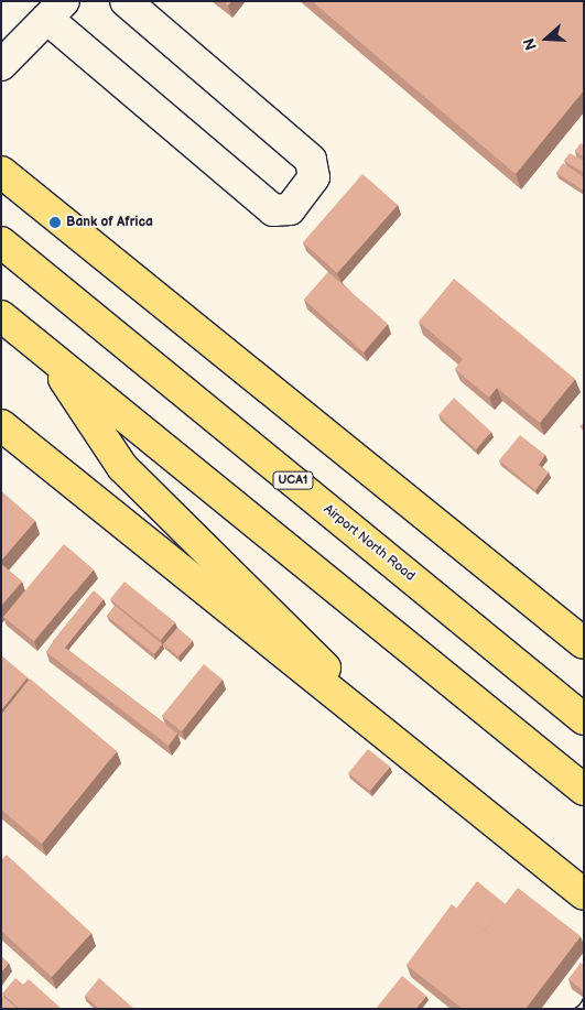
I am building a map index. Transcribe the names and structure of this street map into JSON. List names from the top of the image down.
{
  "streets": {
    "main road": ["UCA1", "Airport North Road"]
  },
  "places": ["Bank of Africa"],
  "north": "left"
}
